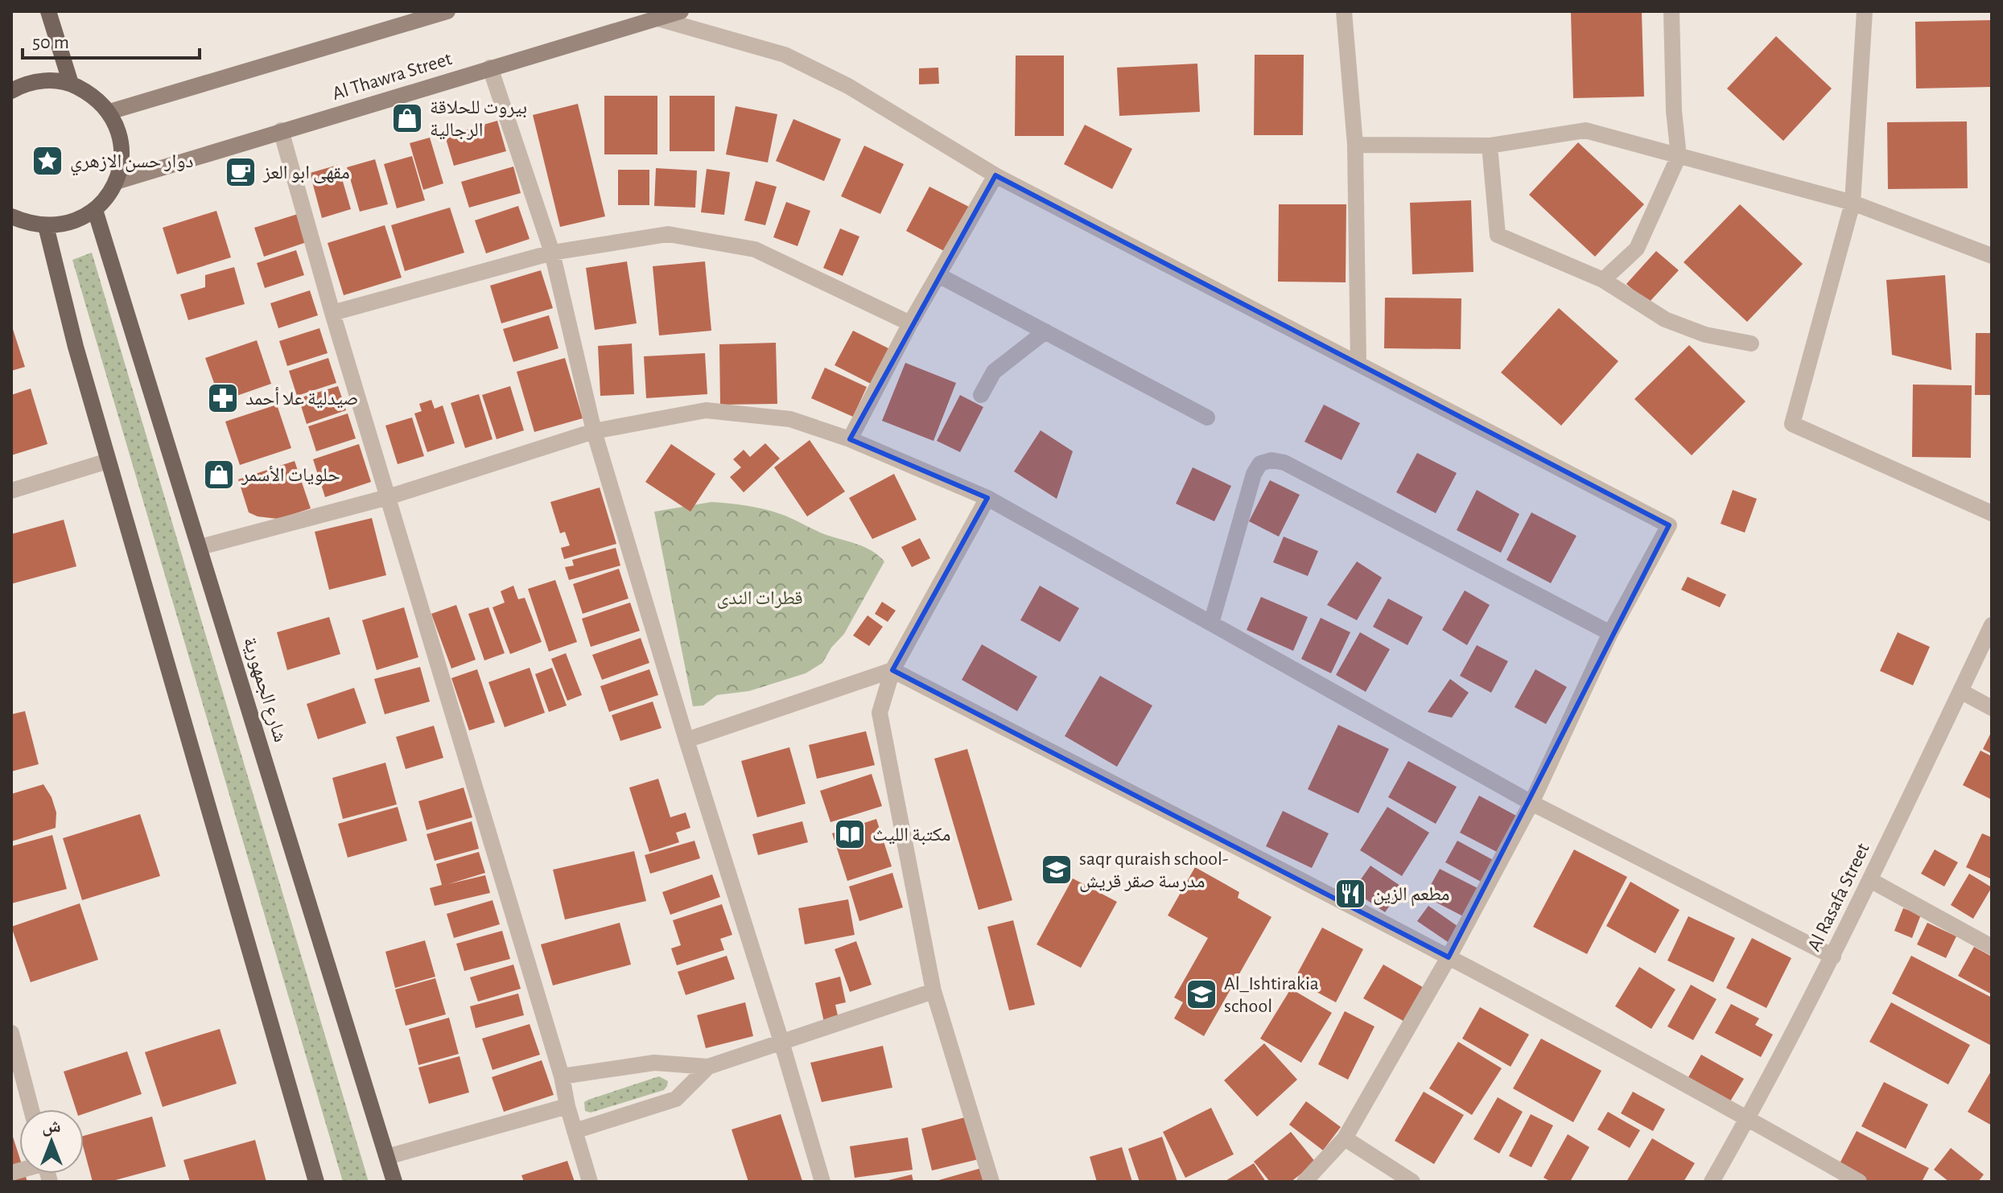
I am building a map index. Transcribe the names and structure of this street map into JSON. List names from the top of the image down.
{
  "streets": {
    "main road": ["Al Thawra Street", "شارع الجمهورية"],
    "street": ["Al Rasafa Street"]
  },
  "parks": ["قطرات الندى"],
  "places": {
    "shop": ["بيروت للحلاقة الرجالية", "حلويات الأسمر"],
    "place": ["دوار حسن الازهري"],
    "cafe": ["مقهى ابو العز"],
    "pharmacy": ["صيدلية علا أحمد"],
    "library": ["مكتبة الليث"],
    "school or university": ["saqr quraish school- مدرسة صقر قريش", "Al_Ishtirakia school"],
    "restaurant": ["مطعم الزين"]
  },
  "scale_bar": "50 m",
  "north": "top"
}
